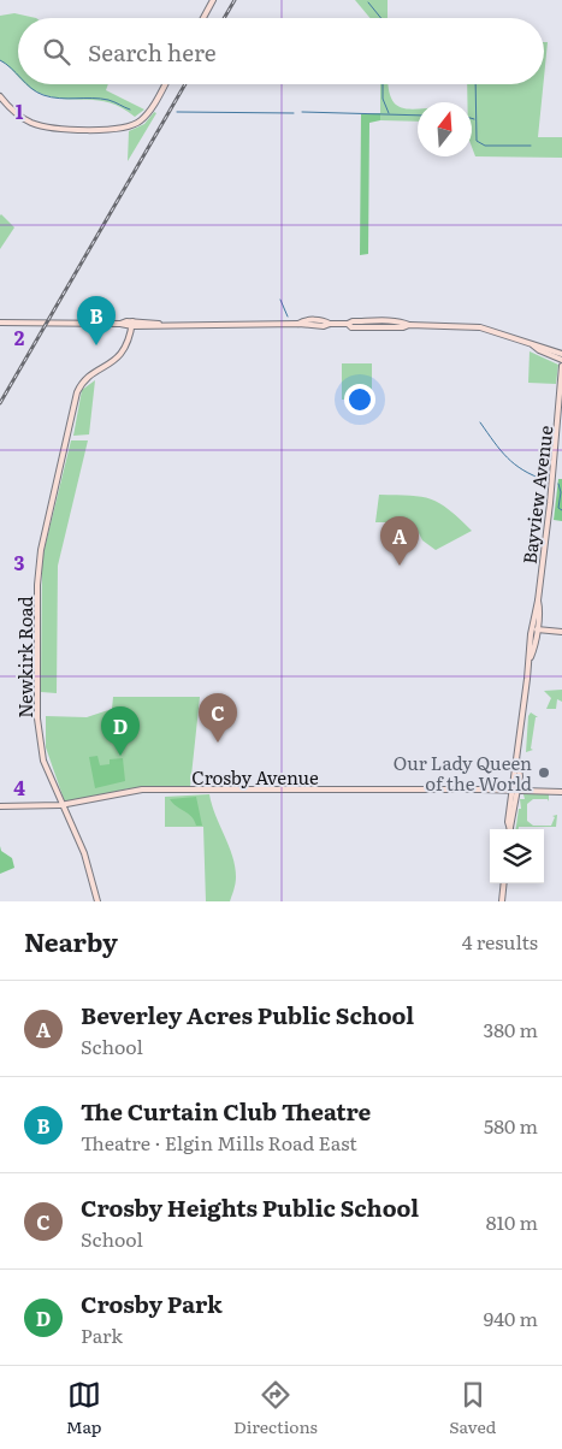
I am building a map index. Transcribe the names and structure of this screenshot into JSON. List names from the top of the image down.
{
  "streets": {
    "street": ["Bayview Avenue", "Newkirk Road", "Crosby Avenue"]
  },
  "crossings": [
    ["Bayview Avenue", "Crosby Avenue"],
    ["Newkirk Road", "Crosby Avenue"]
  ],
  "places": ["Our Lady Queen of the World"],
  "north": "top",
  "page": {
    "search": "Search here",
    "pins": [
      "B",
      "A",
      "C",
      "D"
    ],
    "heading": ["Nearby", "4 results"],
    "list": [
      {
        "mark": "A",
        "name": "Beverley Acres Public School",
        "note": "School",
        "value": "380 m"
      },
      {
        "mark": "B",
        "name": "The Curtain Club Theatre",
        "note": "Theatre · Elgin Mills Road East",
        "value": "580 m"
      },
      {
        "mark": "C",
        "name": "Crosby Heights Public School",
        "note": "School",
        "value": "810 m"
      },
      {
        "mark": "D",
        "name": "Crosby Park",
        "note": "Park",
        "value": "940 m"
      }
    ],
    "nav": ["Map", "Directions", "Saved"]
  },
  "grid": {
    "rows": [
      "1",
      "2",
      "3",
      "4"
    ]
  }
}
